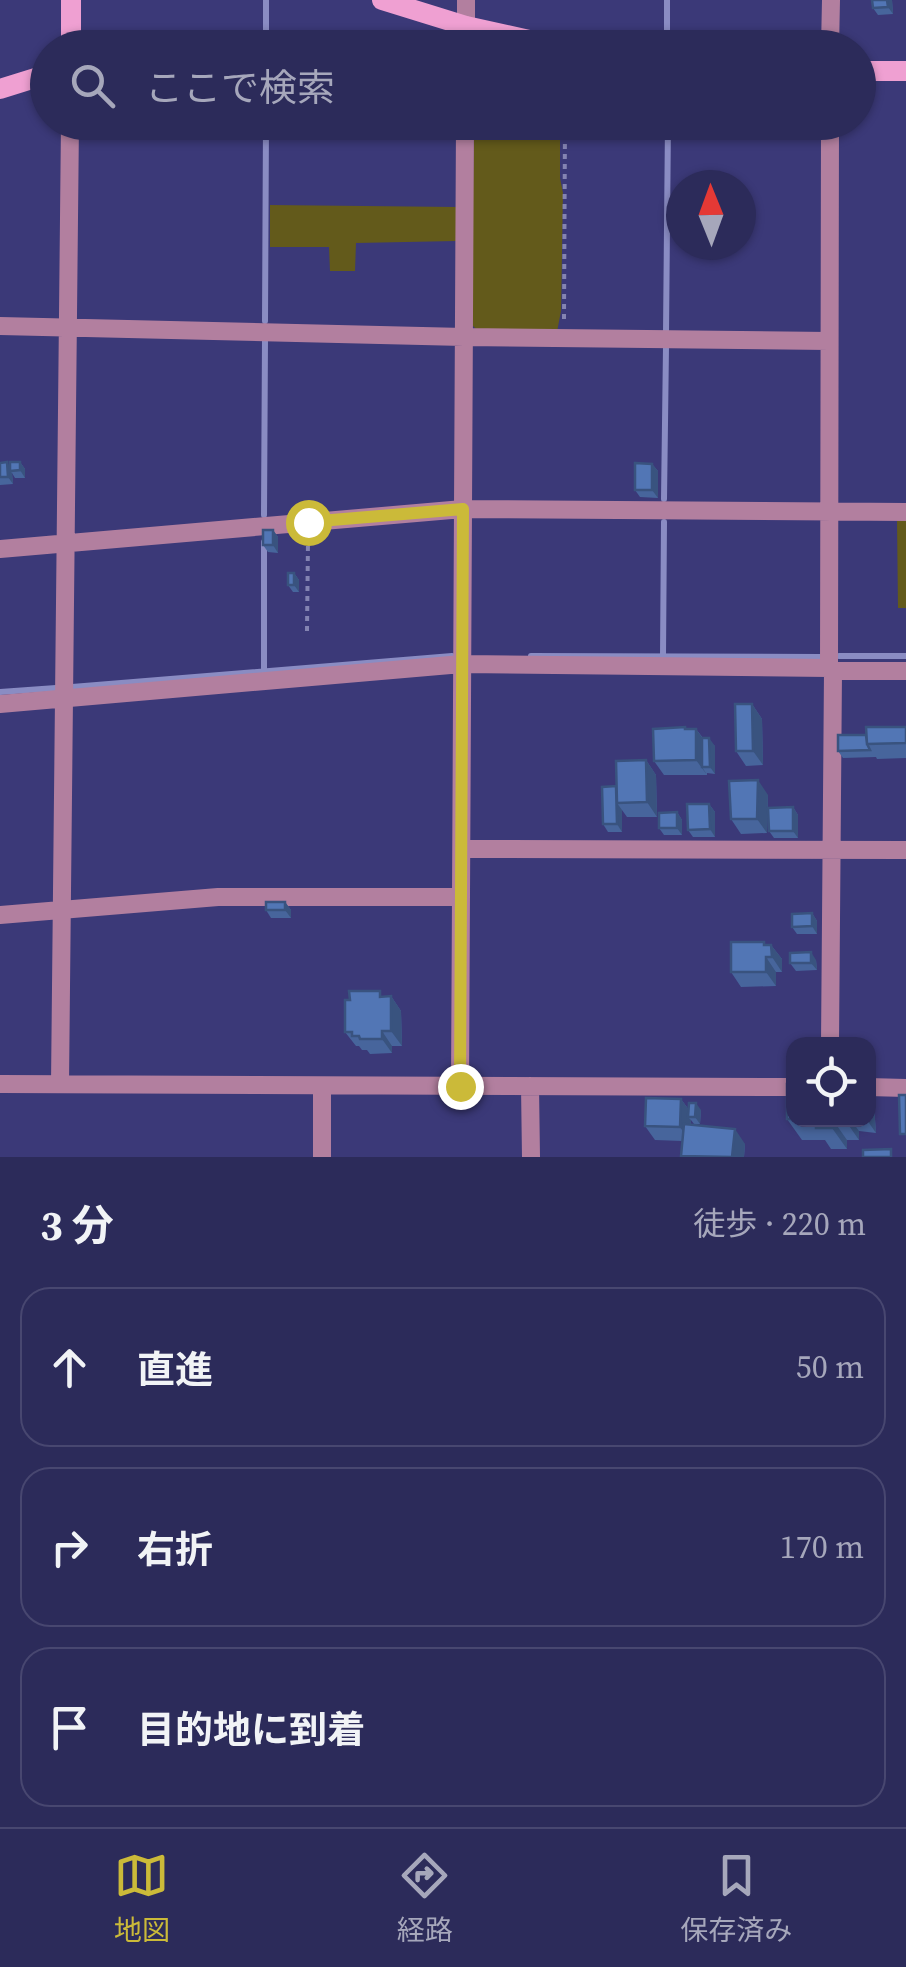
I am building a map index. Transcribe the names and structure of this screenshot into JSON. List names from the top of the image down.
{
  "north": "top",
  "page": {
    "search": "ここで検索",
    "heading": ["3 分", "徒歩 · 220 m"],
    "list": [
      ["直進", "50 m"],
      ["右折", "170 m"],
      "目的地に到着"
    ],
    "nav": ["地図", "経路", "保存済み"]
  }
}
